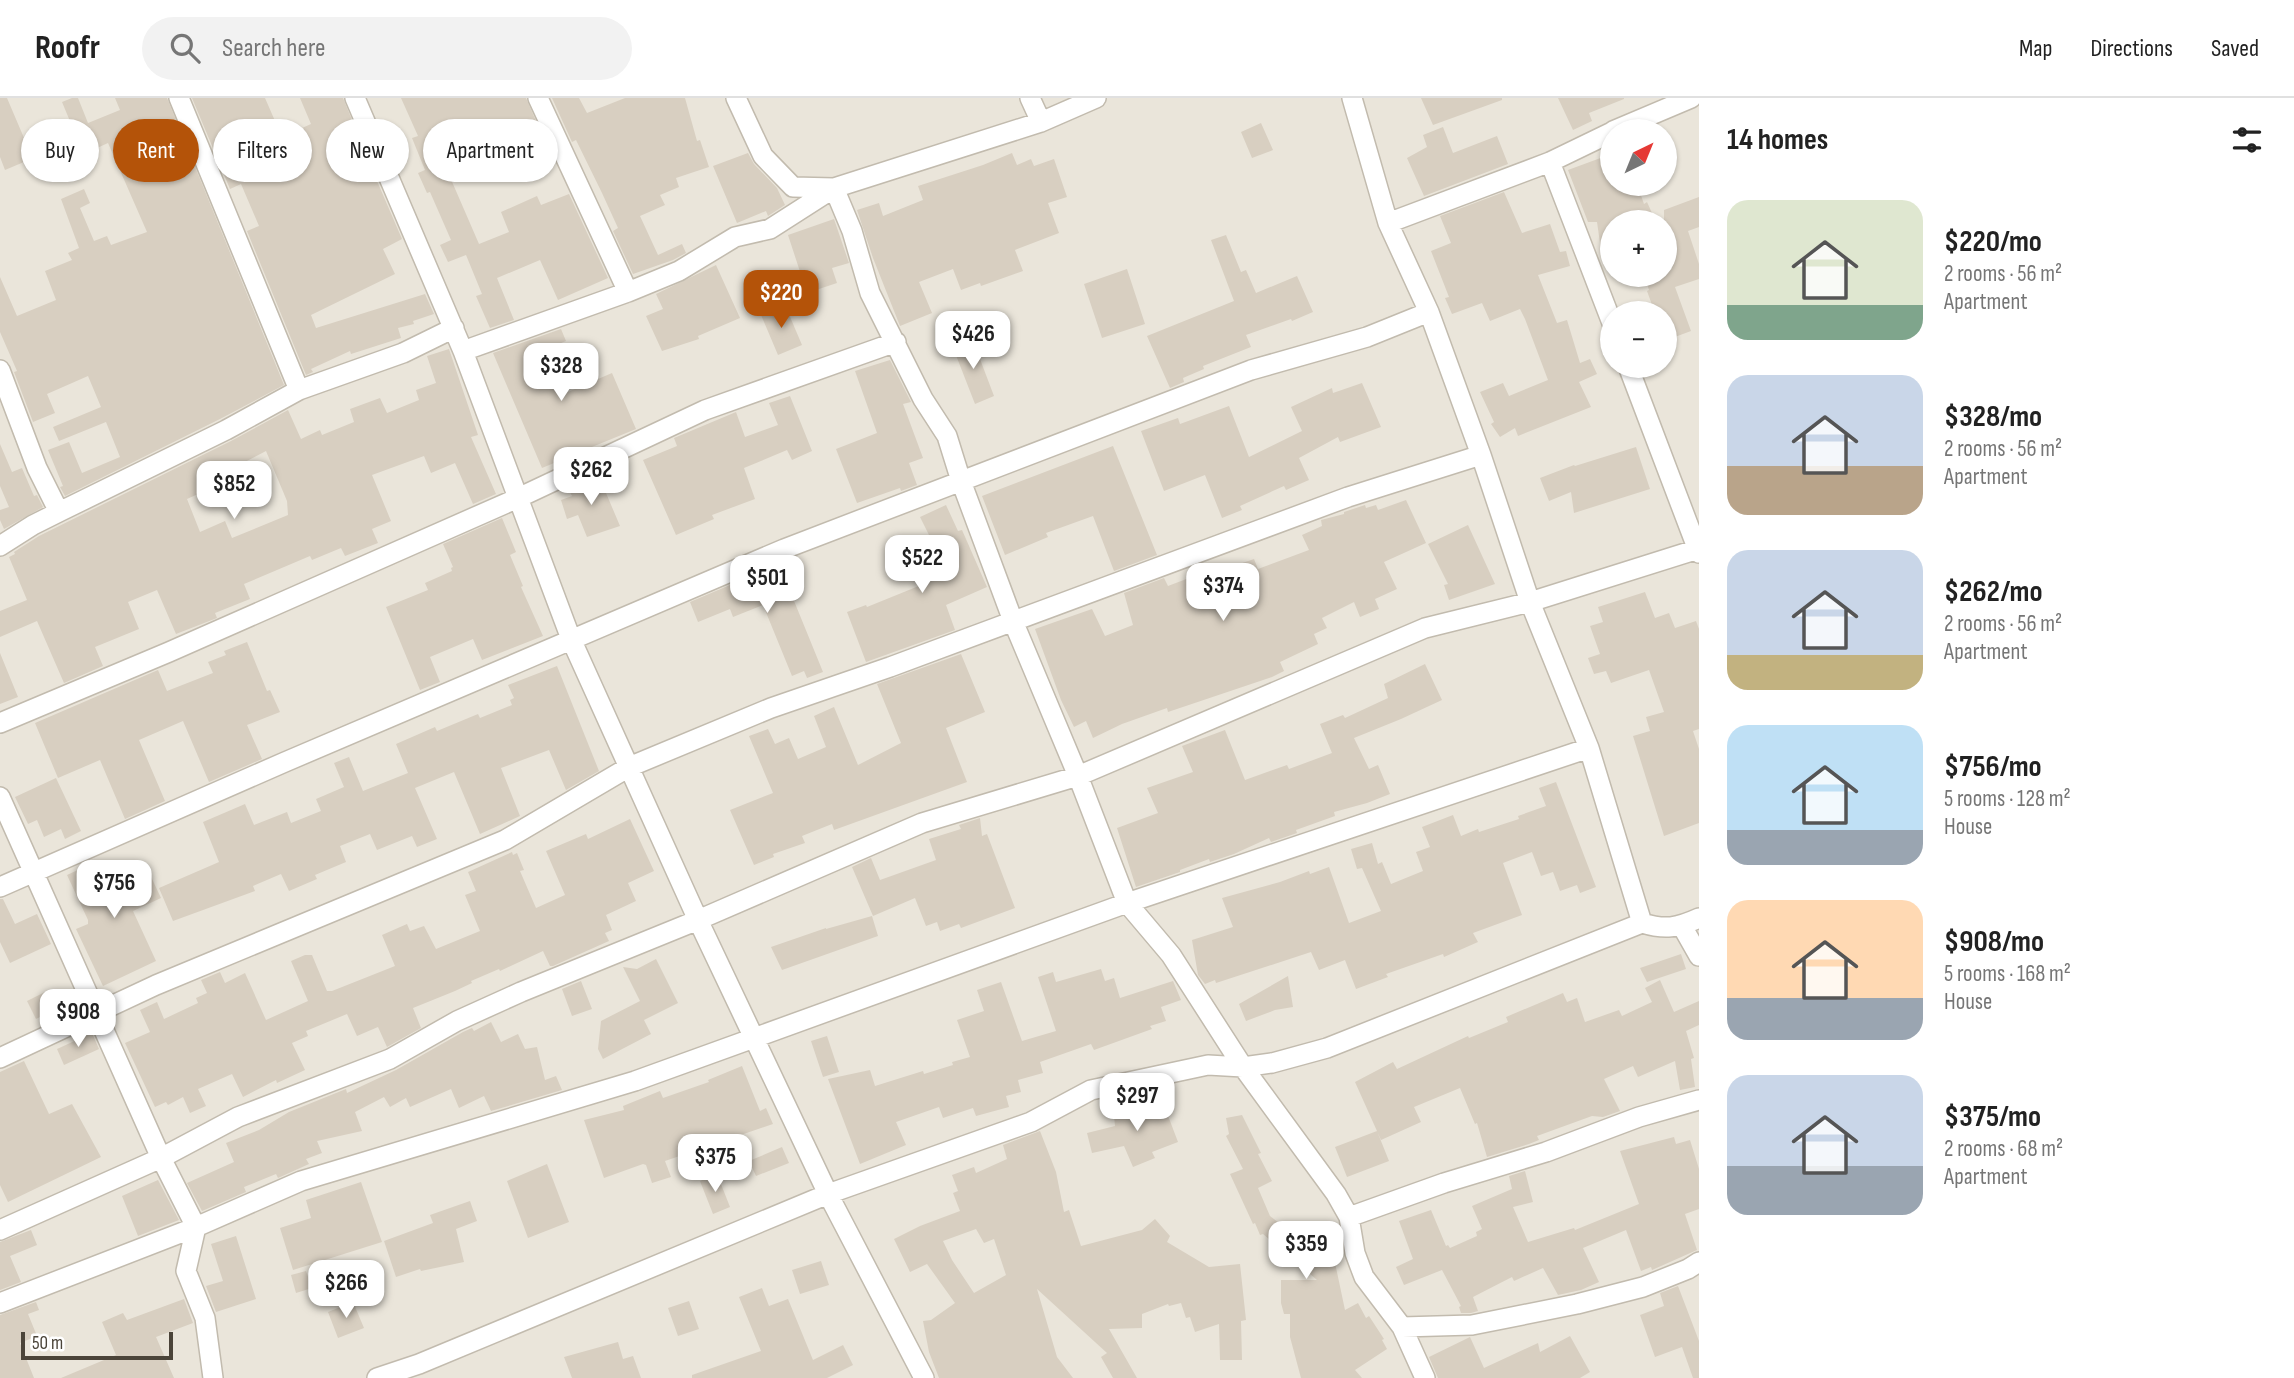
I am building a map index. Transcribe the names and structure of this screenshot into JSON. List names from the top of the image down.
{
  "scale_bar": "50 m",
  "north": "top right",
  "page": {
    "header": "Roofr",
    "search": "Search here",
    "nav": ["Map", "Directions", "Saved"],
    "heading": "14 homes",
    "map_buttons": ["+", "−"],
    "chip": [
      "Buy",
      "Rent",
      "Filters",
      "New",
      "Apartment"
    ],
    "list": [
      {
        "name": "$220/mo",
        "note": "2 rooms · 56 m² · Apartment"
      },
      {
        "name": "$328/mo",
        "note": "2 rooms · 56 m² · Apartment"
      },
      {
        "name": "$262/mo",
        "note": "2 rooms · 56 m² · Apartment"
      },
      {
        "name": "$756/mo",
        "note": "5 rooms · 128 m² · House"
      },
      {
        "name": "$908/mo",
        "note": "5 rooms · 168 m² · House"
      },
      {
        "name": "$375/mo",
        "note": "2 rooms · 68 m² · Apartment"
      }
    ],
    "price": [
      "$220",
      "$426",
      "$328",
      "$262",
      "$852",
      "$522",
      "$501",
      "$374",
      "$756",
      "$908",
      "$297",
      "$375",
      "$359",
      "$266"
    ],
    "scale": "50 m"
  }
}
